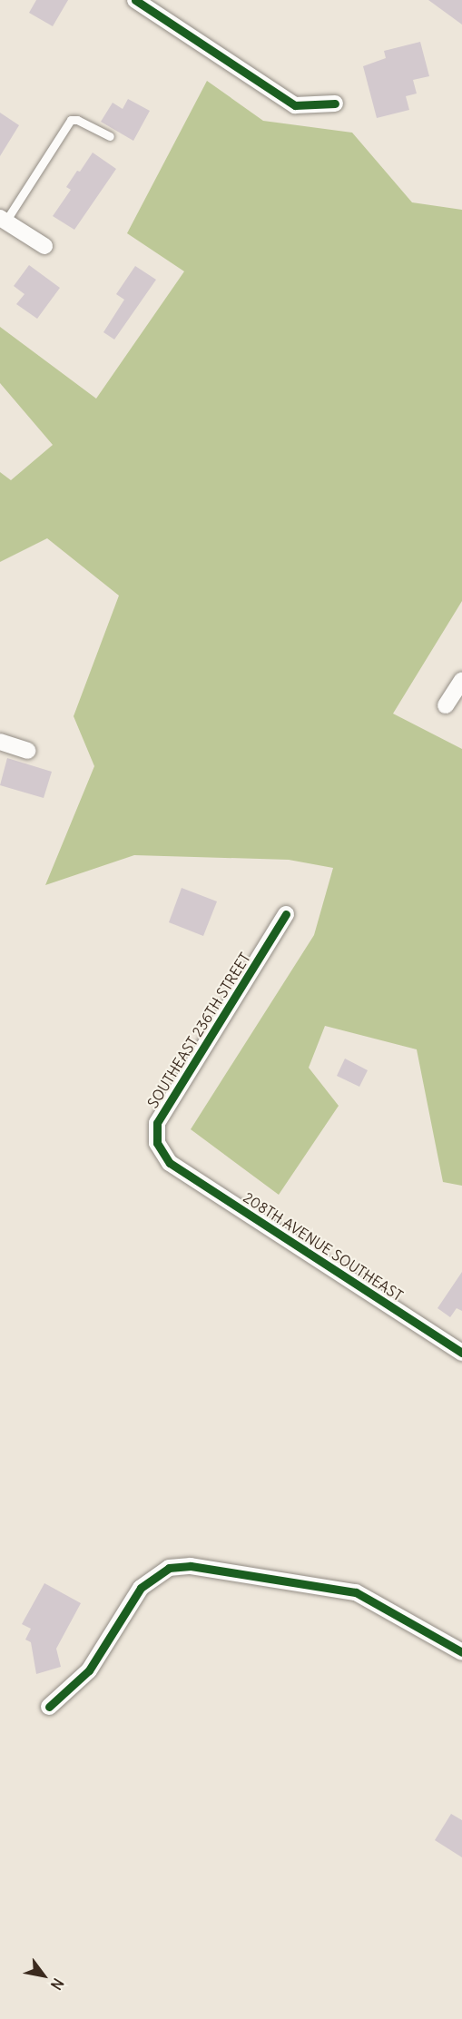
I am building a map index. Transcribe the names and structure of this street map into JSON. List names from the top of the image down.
{
  "streets": {
    "street": ["SOUTHEAST 236TH STREET", "208TH AVENUE SOUTHEAST"]
  },
  "crossings": [
    ["SOUTHEAST 236TH STREET", "208TH AVENUE SOUTHEAST"]
  ],
  "north": "bottom right"
}
